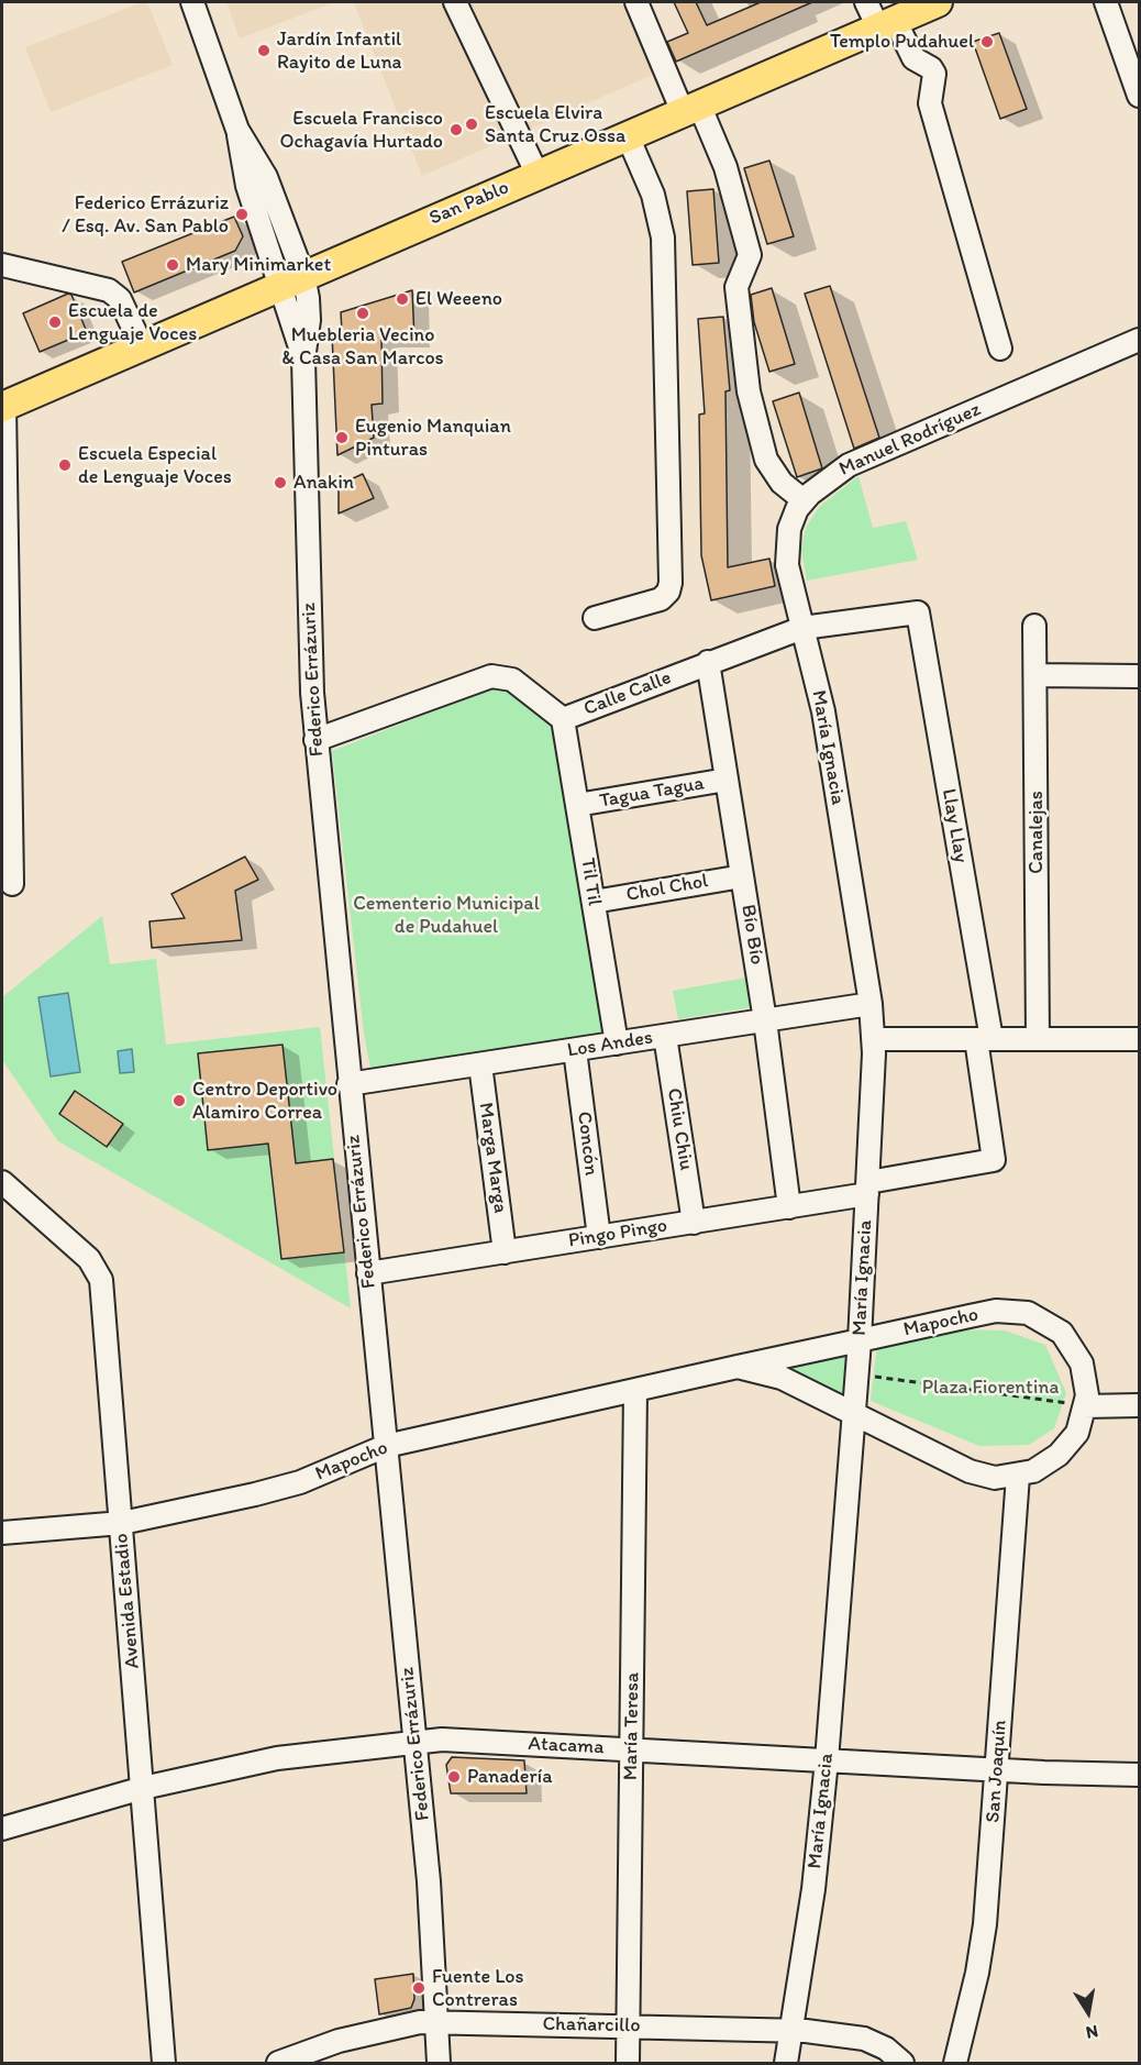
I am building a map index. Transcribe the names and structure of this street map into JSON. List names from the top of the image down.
{
  "streets": {
    "main road": ["San Pablo"],
    "street": [
      "Manuel Rodríguez",
      "Federico Errázuriz",
      "Calle Calle",
      "María Ignacia",
      "Tagua Tagua",
      "Llay Llay",
      "Canalejas",
      "Til Til",
      "Chol Chol",
      "Bío Bío",
      "Los Andes",
      "Chiu Chiu",
      "Concón",
      "Marga Marga",
      "Pingo Pingo",
      "Mapocho",
      "Avenida Estadio",
      "María Teresa",
      "Atacama",
      "San Joaquín",
      "Chañarcillo"
    ]
  },
  "crossings": [
    ["San Pablo", "Federico Errázuriz"],
    ["Manuel Rodríguez", "María Ignacia"],
    ["Federico Errázuriz", "Calle Calle"],
    ["Federico Errázuriz", "Los Andes"],
    ["Federico Errázuriz", "Pingo Pingo"],
    ["Federico Errázuriz", "Mapocho"],
    ["Federico Errázuriz", "Atacama"],
    ["Federico Errázuriz", "Chañarcillo"],
    ["Calle Calle", "María Ignacia"],
    ["Calle Calle", "Llay Llay"],
    ["Calle Calle", "Til Til"],
    ["Calle Calle", "Bío Bío"],
    ["María Ignacia", "Los Andes"],
    ["María Ignacia", "Pingo Pingo"],
    ["María Ignacia", "Mapocho"],
    ["María Ignacia", "Atacama"],
    ["María Ignacia", "Chañarcillo"],
    ["Tagua Tagua", "Til Til"],
    ["Tagua Tagua", "Bío Bío"],
    ["Llay Llay", "Pingo Pingo"],
    ["Til Til", "Chol Chol"],
    ["Til Til", "Los Andes"],
    ["Chol Chol", "Bío Bío"],
    ["Bío Bío", "Los Andes"],
    ["Bío Bío", "Pingo Pingo"],
    ["Los Andes", "Chiu Chiu"],
    ["Los Andes", "Concón"],
    ["Los Andes", "Marga Marga"],
    ["Chiu Chiu", "Pingo Pingo"],
    ["Concón", "Pingo Pingo"],
    ["Marga Marga", "Pingo Pingo"],
    ["Mapocho", "Avenida Estadio"],
    ["Mapocho", "María Teresa"],
    ["Mapocho", "San Joaquín"],
    ["Avenida Estadio", "Atacama"],
    ["María Teresa", "Atacama"],
    ["María Teresa", "Chañarcillo"],
    ["Atacama", "San Joaquín"]
  ],
  "parks": ["Cementerio Municipal de Pudahuel", "Plaza Fiorentina"],
  "places": [
    "Templo Pudahuel",
    "Jardín Infantil Rayito de Luna",
    "Escuela Elvira Santa Cruz Ossa",
    "Escuela Francisco Ochagavía Hurtado",
    "Federico Errázuriz / Esq. Av. San Pablo",
    "Mary Minimarket",
    "El Weeeno",
    "Muebleria Vecino & Casa San Marcos",
    "Escuela de Lenguaje Voces",
    "Eugenio Manquian Pinturas",
    "Escuela Especial de Lenguaje Voces",
    "Anakin",
    "Centro Deportivo Alamiro Correa",
    "Panadería",
    "Fuente Los Contreras"
  ],
  "north": "bottom"
}
